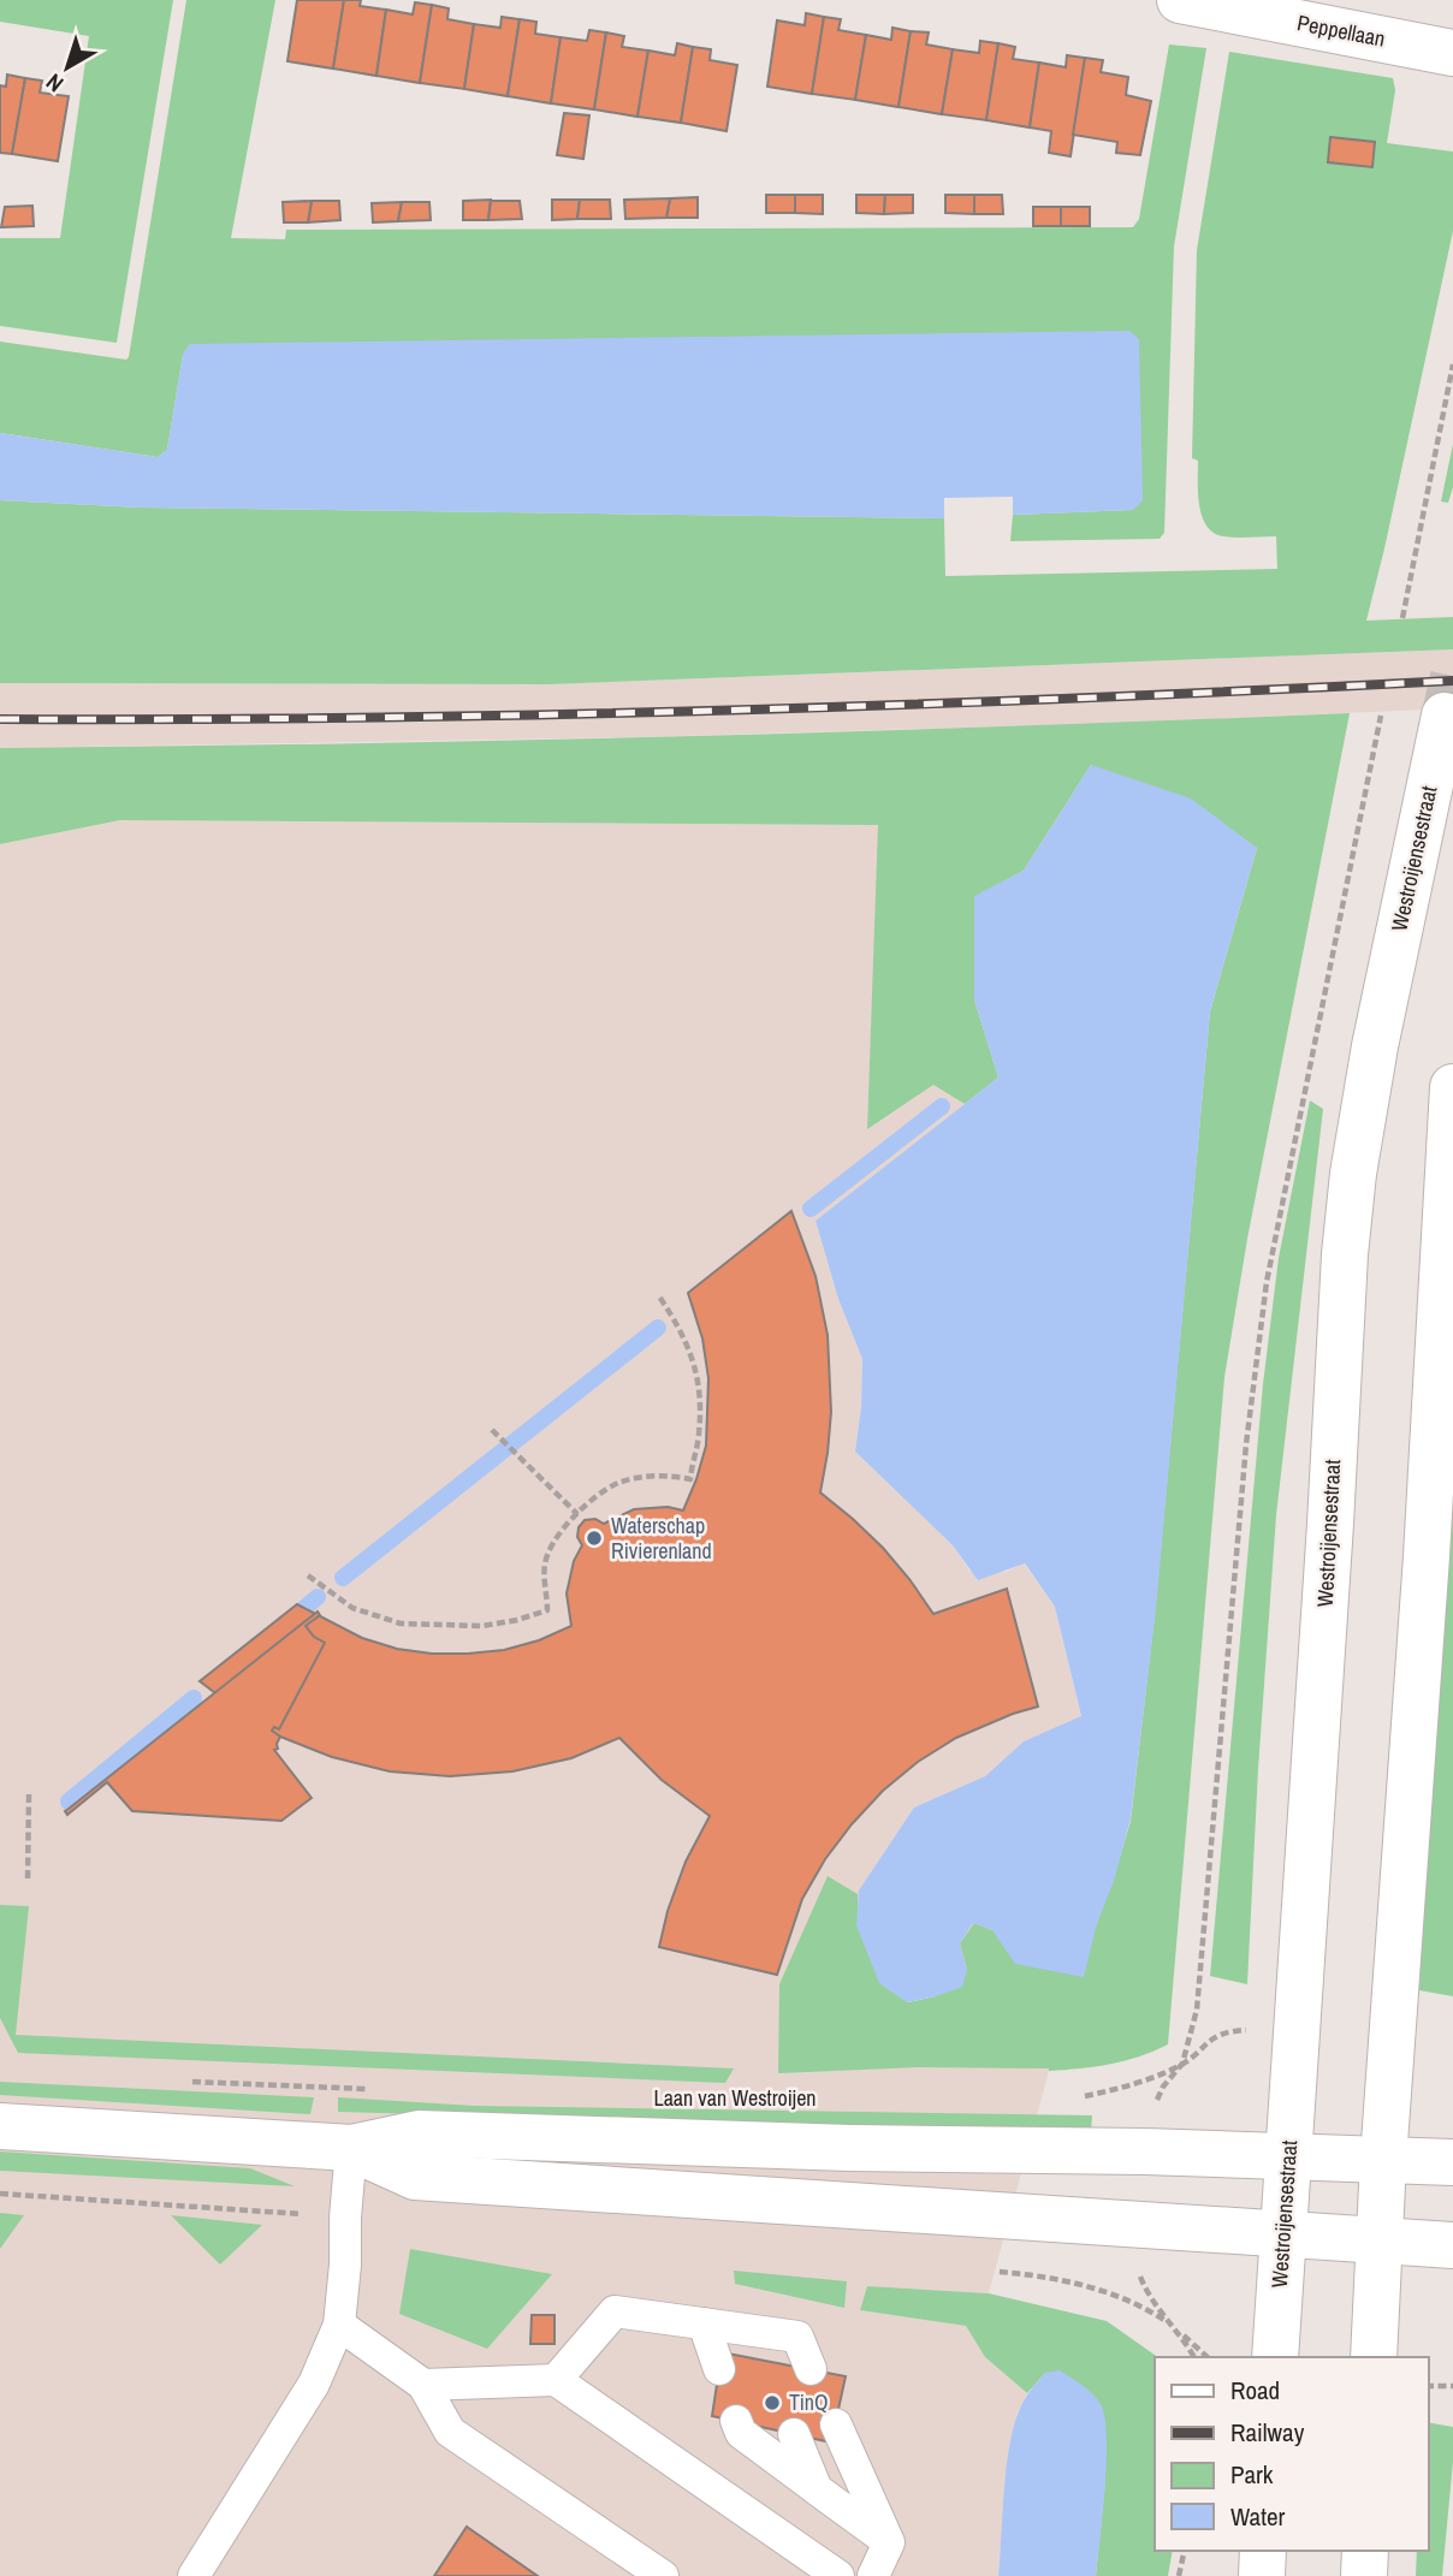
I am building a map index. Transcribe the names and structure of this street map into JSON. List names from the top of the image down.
{
  "streets": {
    "main road": ["Peppellaan", "Westroijensestraat", "Laan van Westroijen"]
  },
  "crossings": [
    ["Westroijensestraat", "Laan van Westroijen"]
  ],
  "places": ["Waterschap Rivierenland", "TinQ"],
  "legend": [
    "Road",
    "Railway",
    "Park",
    "Water"
  ],
  "north": "bottom left"
}
